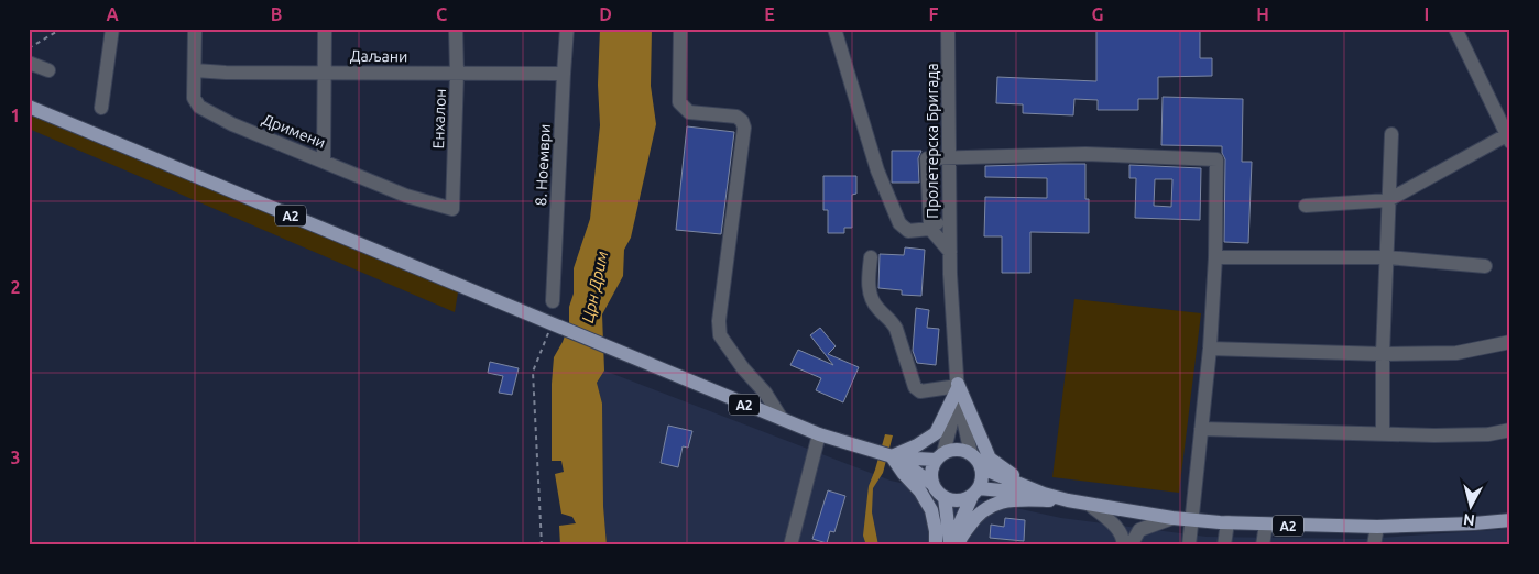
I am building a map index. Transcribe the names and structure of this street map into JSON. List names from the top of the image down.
{
  "streets": {
    "main road": ["A2"],
    "street": [
      "Даљани",
      "Енхалон",
      "Дримени",
      "Пролетерска Бригада",
      "8. Ноември"
    ]
  },
  "crossings": [
    ["Даљани", "Енхалон"],
    ["Даљани", "Дримени"],
    ["Даљани", "8. Ноември"],
    ["Енхалон", "Дримени"]
  ],
  "water": ["Црн Дрим"],
  "north": "bottom",
  "grid": {
    "columns": [
      "A",
      "B",
      "C",
      "D",
      "E",
      "F",
      "G",
      "H",
      "I"
    ],
    "rows": ["1", "2", "3"]
  }
}
